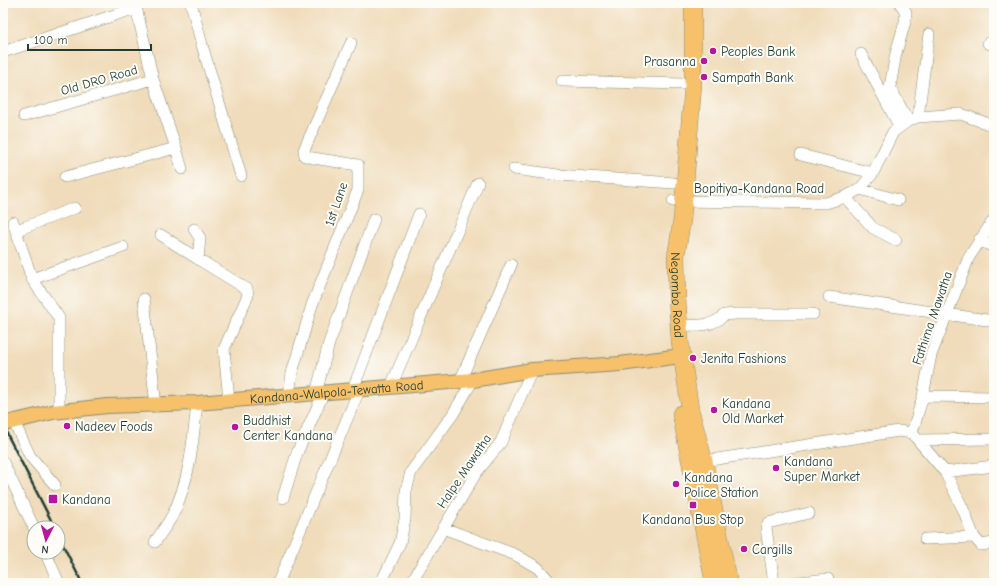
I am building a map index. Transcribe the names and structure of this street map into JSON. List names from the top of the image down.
{
  "streets": {
    "highway": ["Negombo Road"],
    "main road": ["Kandana-Walpola-Tewatta Road"],
    "street": [
      "Old DRO Road",
      "Bopitiya-Kandana Road",
      "1st Lane",
      "Fathima Mawatha",
      "Halpe Mawatha"
    ]
  },
  "crossings": [
    ["Bopitiya-Kandana Road", "Negombo Road"],
    ["1st Lane", "Kandana-Walpola-Tewatta Road"],
    ["Negombo Road", "Kandana-Walpola-Tewatta Road"],
    ["Kandana-Walpola-Tewatta Road", "Halpe Mawatha"]
  ],
  "places": {
    "other": [
      "Peoples Bank",
      "Prasanna",
      "Sampath Bank",
      "Jenita Fashions",
      "Kandana Old Market",
      "Nadeev Foods",
      "Buddhist Center Kandana",
      "Kandana Super Market",
      "Kandana Police Station",
      "Cargills"
    ],
    "transit": ["Kandana", "Kandana Bus Stop"]
  },
  "scale_bar": "100 m",
  "north": "bottom"
}
